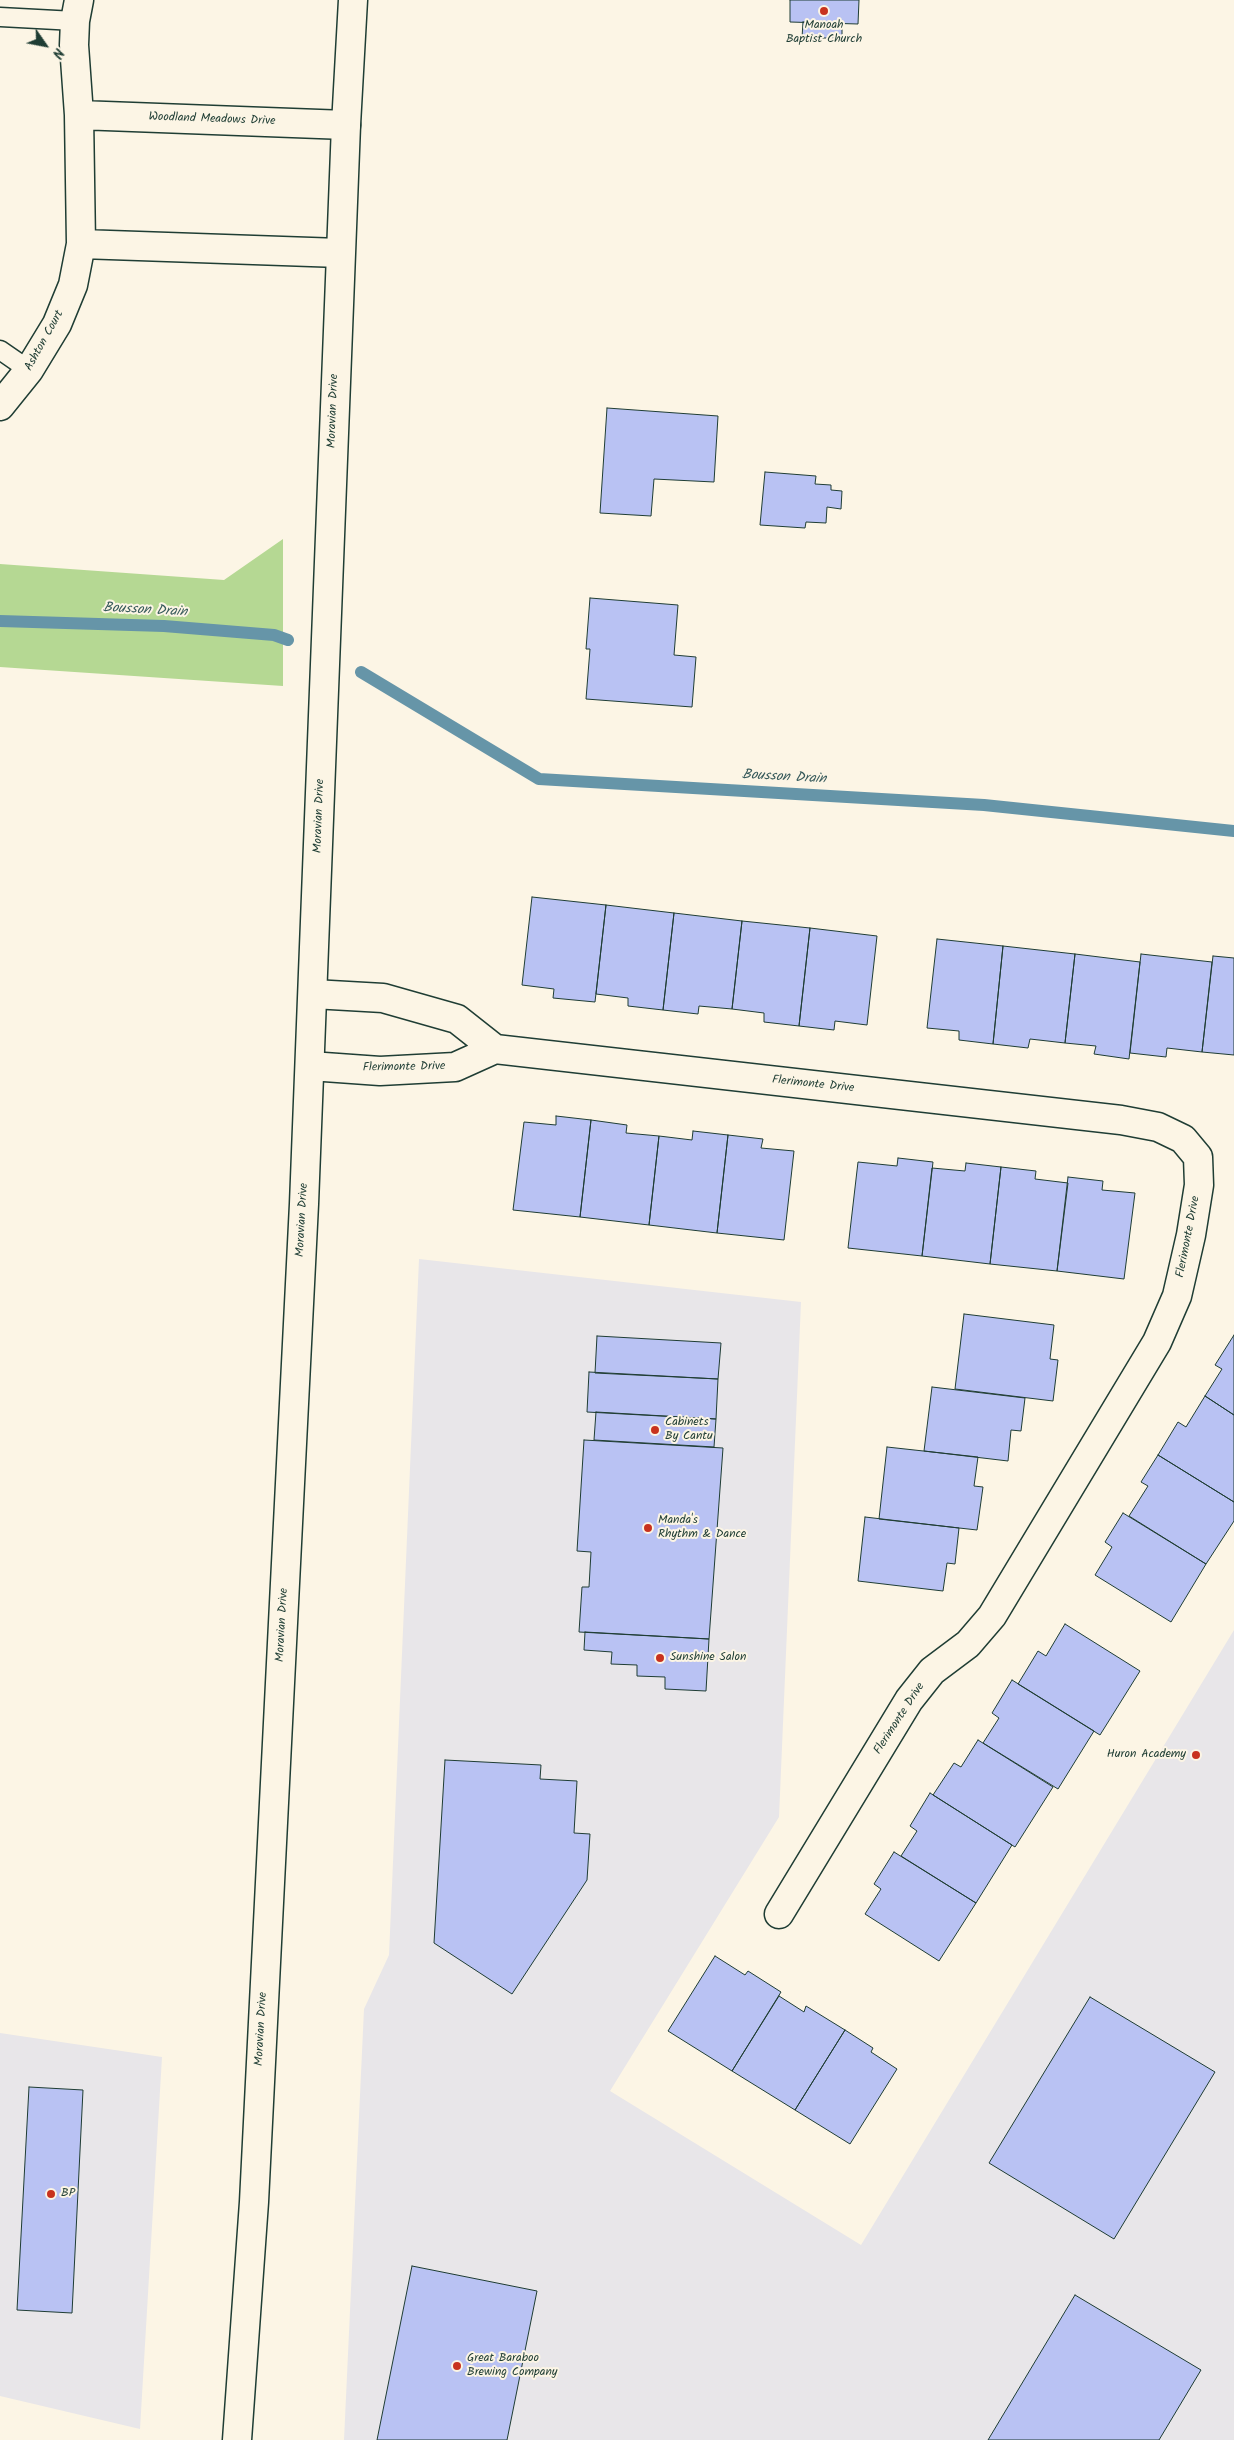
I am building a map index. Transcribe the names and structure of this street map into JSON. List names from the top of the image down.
{
  "streets": {
    "street": [
      "Woodland Meadows Drive",
      "Ashton Court",
      "Moravian Drive",
      "Flerimonte Drive"
    ]
  },
  "crossings": [
    ["Woodland Meadows Drive", "Ashton Court"],
    ["Woodland Meadows Drive", "Moravian Drive"],
    ["Moravian Drive", "Flerimonte Drive"]
  ],
  "water": ["Bousson Drain"],
  "places": [
    "Manoah Baptist Church",
    "Cabinets By Cantu",
    "Manda's Rhythm & Dance",
    "Sunshine Salon",
    "Huron Academy",
    "BP",
    "Great Baraboo Brewing Company"
  ],
  "north": "bottom right"
}
